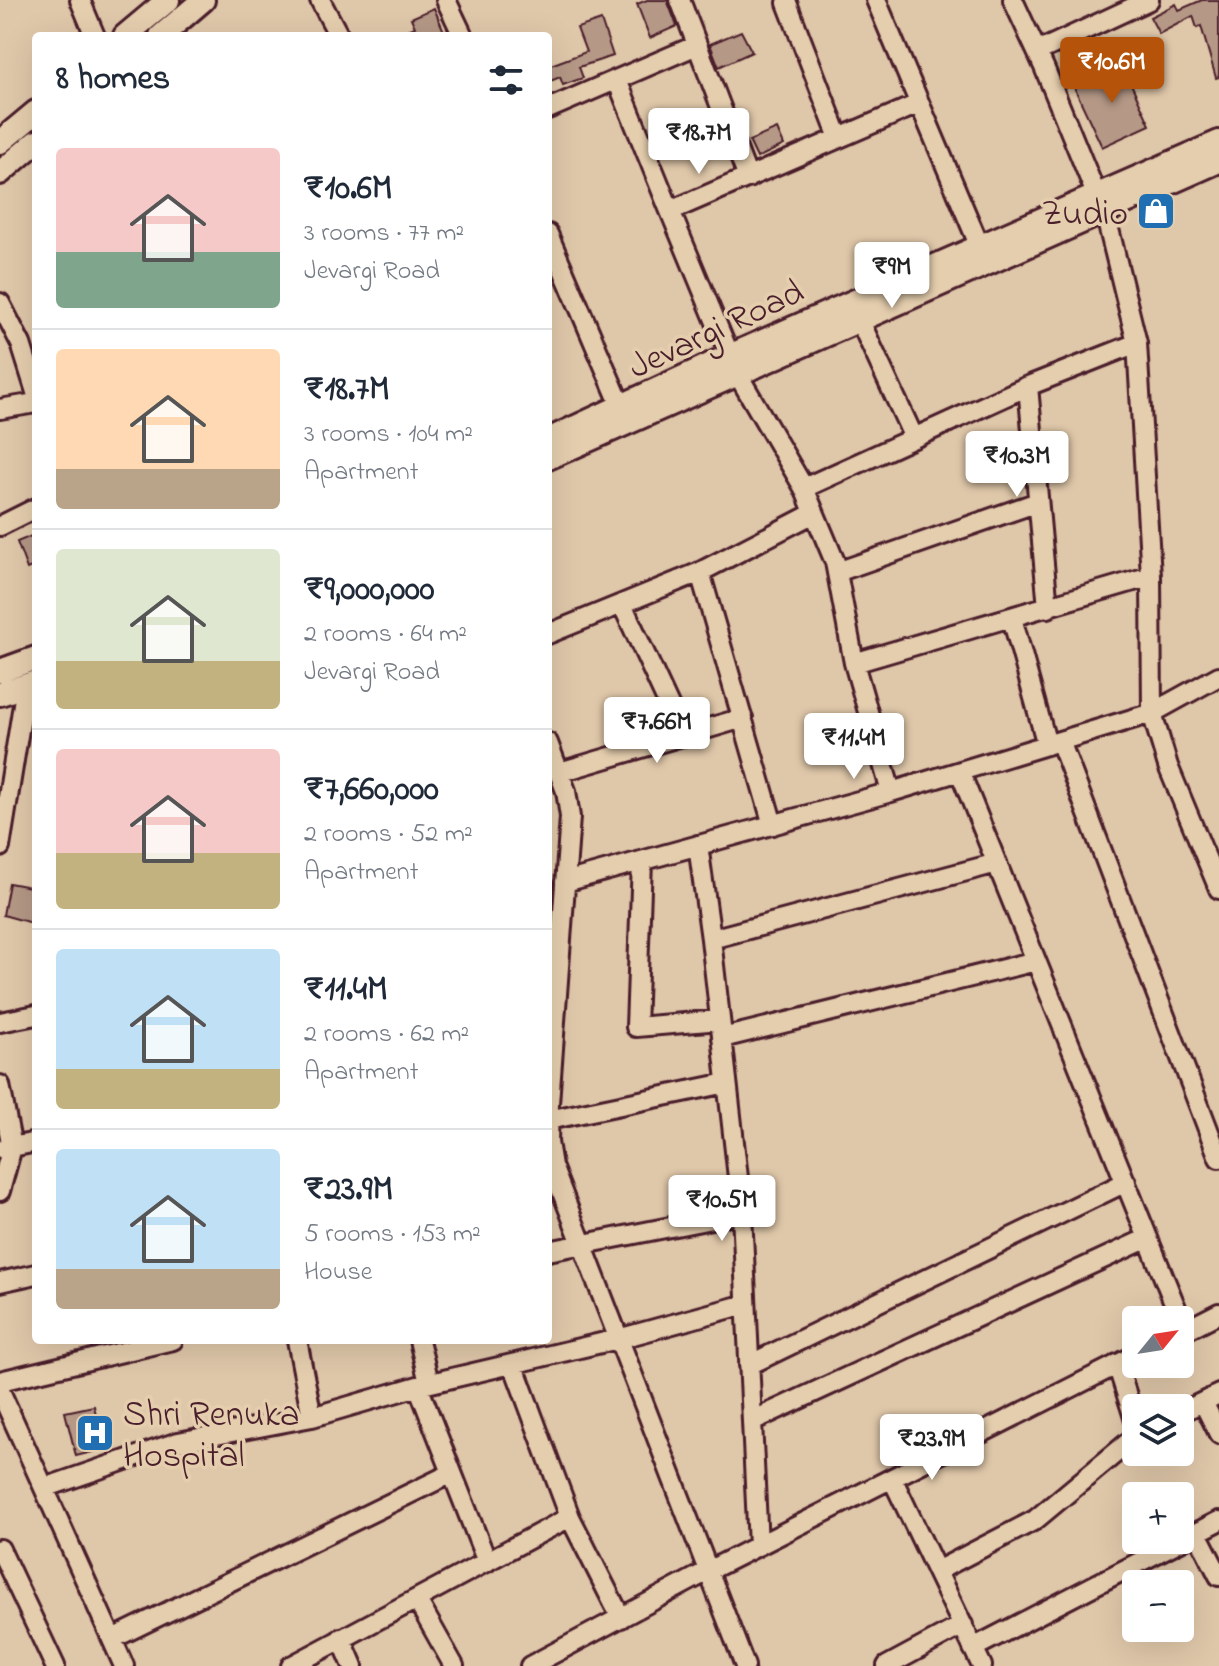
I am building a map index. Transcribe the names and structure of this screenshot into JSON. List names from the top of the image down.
{
  "streets": {
    "main road": ["Jevargi Road"]
  },
  "places": {
    "shop": ["Zudio"],
    "hospital": ["Shri Renuka Hospital"]
  },
  "north": "top right",
  "page": {
    "heading": "8 homes",
    "price": [
      "₹10.6M",
      "₹18.7M",
      "₹9M",
      "₹10.3M",
      "₹7.66M",
      "₹11.4M",
      "₹10.5M",
      "₹23.9M"
    ],
    "list": [
      {
        "name": "₹10.6M",
        "note": "3 rooms · 77 m² · Jevargi Road"
      },
      {
        "name": "₹18.7M",
        "note": "3 rooms · 104 m² · Apartment"
      },
      {
        "name": "₹9,000,000",
        "note": "2 rooms · 64 m² · Jevargi Road"
      },
      {
        "name": "₹7,660,000",
        "note": "2 rooms · 52 m² · Apartment"
      },
      {
        "name": "₹11.4M",
        "note": "2 rooms · 62 m² · Apartment"
      },
      {
        "name": "₹23.9M",
        "note": "5 rooms · 153 m² · House"
      }
    ],
    "map_buttons": ["+", "−"]
  }
}
